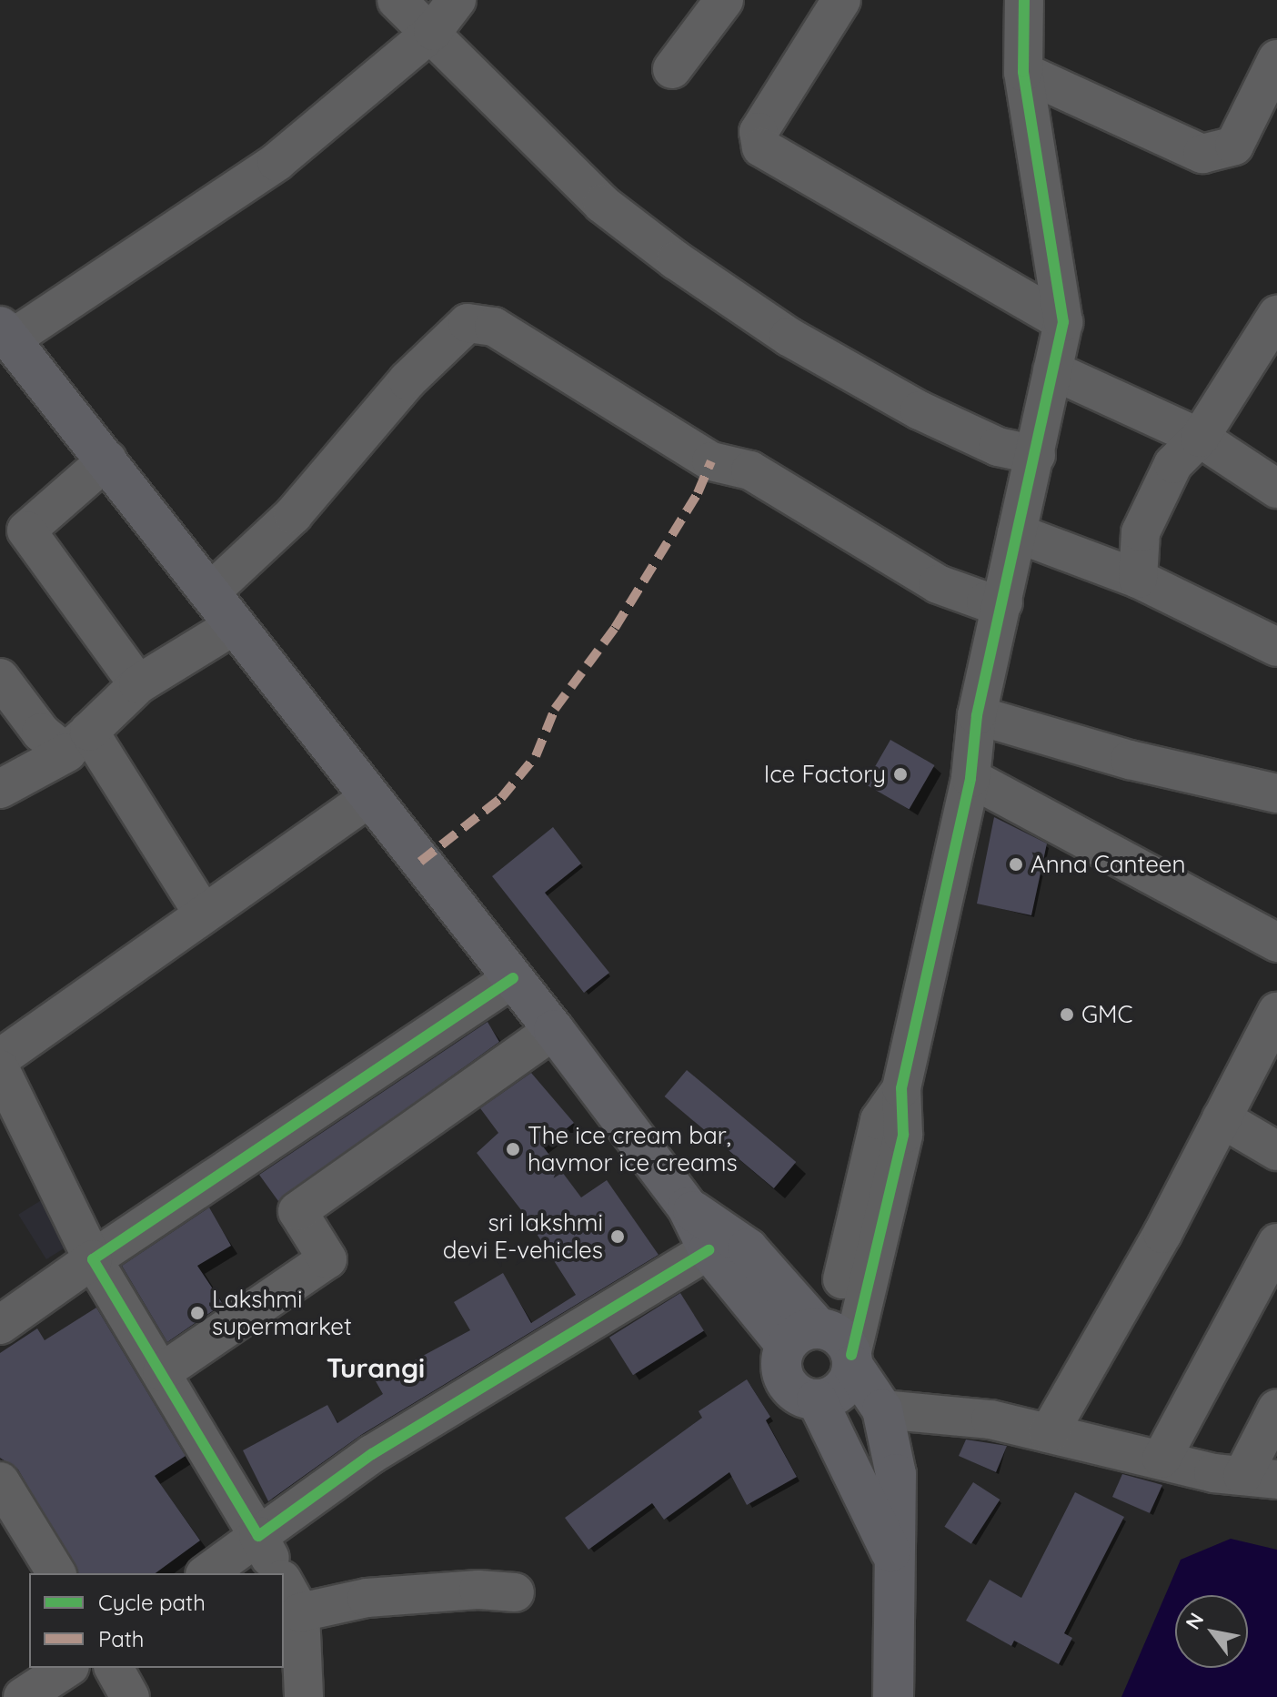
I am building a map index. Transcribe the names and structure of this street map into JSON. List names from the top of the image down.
{
  "districts": ["Turangi"],
  "places": [
    "Ice Factory",
    "Anna Canteen",
    "GMC",
    "The ice cream bar, havmor ice creams",
    "sri lakshmi devi E-vehicles",
    "Lakshmi supermarket"
  ],
  "legend": ["Cycle path", "Path"],
  "north": "top left"
}
